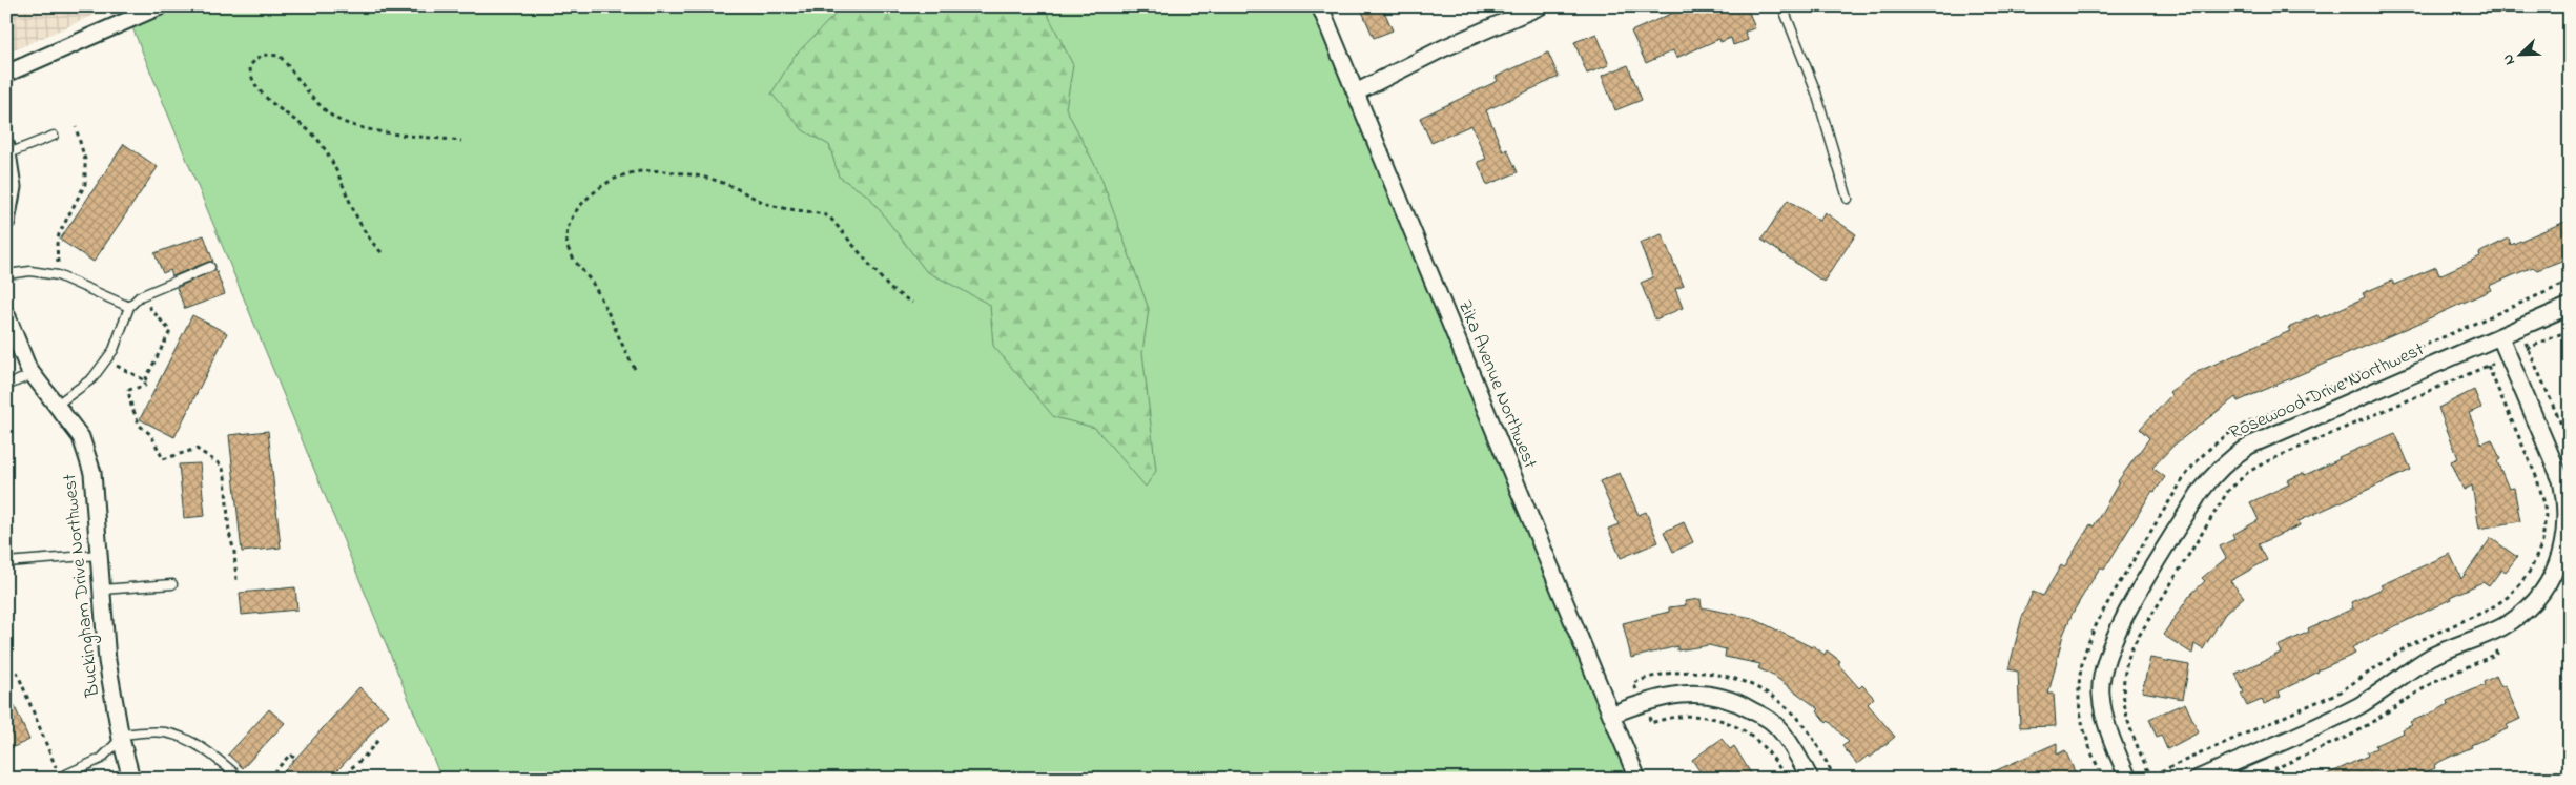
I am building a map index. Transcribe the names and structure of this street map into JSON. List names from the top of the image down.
{
  "streets": {
    "street": ["Zika Avenue Northwest", "Rosewood Drive Northwest", "Buckingham Drive Northwest"]
  },
  "north": "bottom left"
}
